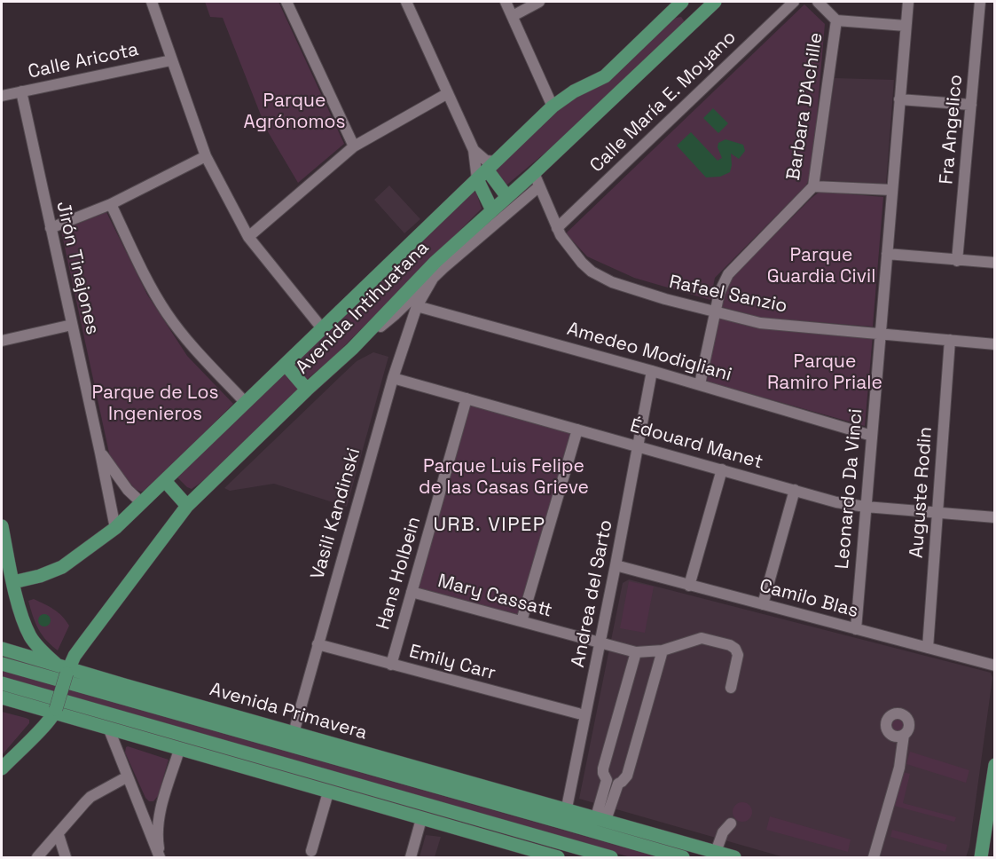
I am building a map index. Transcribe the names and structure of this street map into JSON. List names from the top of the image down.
{
  "streets": {
    "main road": ["Avenida Intihuatana", "Avenida Primavera"],
    "street": [
      "Calle Aricota",
      "Calle María E. Moyano",
      "Barbara D'Achille",
      "Fra Angelico",
      "Jirón Tinajones",
      "Rafael Sanzio",
      "Amedeo Modigliani",
      "Édouard Manet",
      "Leonardo Da Vinci",
      "Auguste Rodin",
      "Vasili Kandinski",
      "Hans Holbein",
      "Andrea del Sarto",
      "Mary Cassatt",
      "Camilo Blas",
      "Emily Carr"
    ]
  },
  "crossings": [
    ["Calle Aricota", "Jirón Tinajones"],
    ["Calle María E. Moyano", "Rafael Sanzio"],
    ["Barbara D'Achille", "Rafael Sanzio"],
    ["Barbara D'Achille", "Amedeo Modigliani"],
    ["Jirón Tinajones", "Avenida Intihuatana"],
    ["Rafael Sanzio", "Avenida Intihuatana"],
    ["Rafael Sanzio", "Leonardo Da Vinci"],
    ["Rafael Sanzio", "Auguste Rodin"],
    ["Avenida Intihuatana", "Avenida Primavera"],
    ["Amedeo Modigliani", "Leonardo Da Vinci"],
    ["Amedeo Modigliani", "Vasili Kandinski"],
    ["Amedeo Modigliani", "Andrea del Sarto"],
    ["Édouard Manet", "Leonardo Da Vinci"],
    ["Édouard Manet", "Auguste Rodin"],
    ["Édouard Manet", "Vasili Kandinski"],
    ["Édouard Manet", "Hans Holbein"],
    ["Édouard Manet", "Andrea del Sarto"],
    ["Leonardo Da Vinci", "Camilo Blas"],
    ["Auguste Rodin", "Camilo Blas"],
    ["Vasili Kandinski", "Emily Carr"],
    ["Vasili Kandinski", "Avenida Primavera"],
    ["Hans Holbein", "Mary Cassatt"],
    ["Hans Holbein", "Emily Carr"],
    ["Andrea del Sarto", "Mary Cassatt"],
    ["Andrea del Sarto", "Camilo Blas"],
    ["Andrea del Sarto", "Avenida Primavera"]
  ],
  "districts": ["URB. VIPEP"],
  "parks": [
    "Parque Agrónomos",
    "Parque Guardia Civil",
    "Parque Ramiro Priale",
    "Parque de Los Ingenieros",
    "Parque Luis Felipe de las Casas Grieve"
  ]
}
